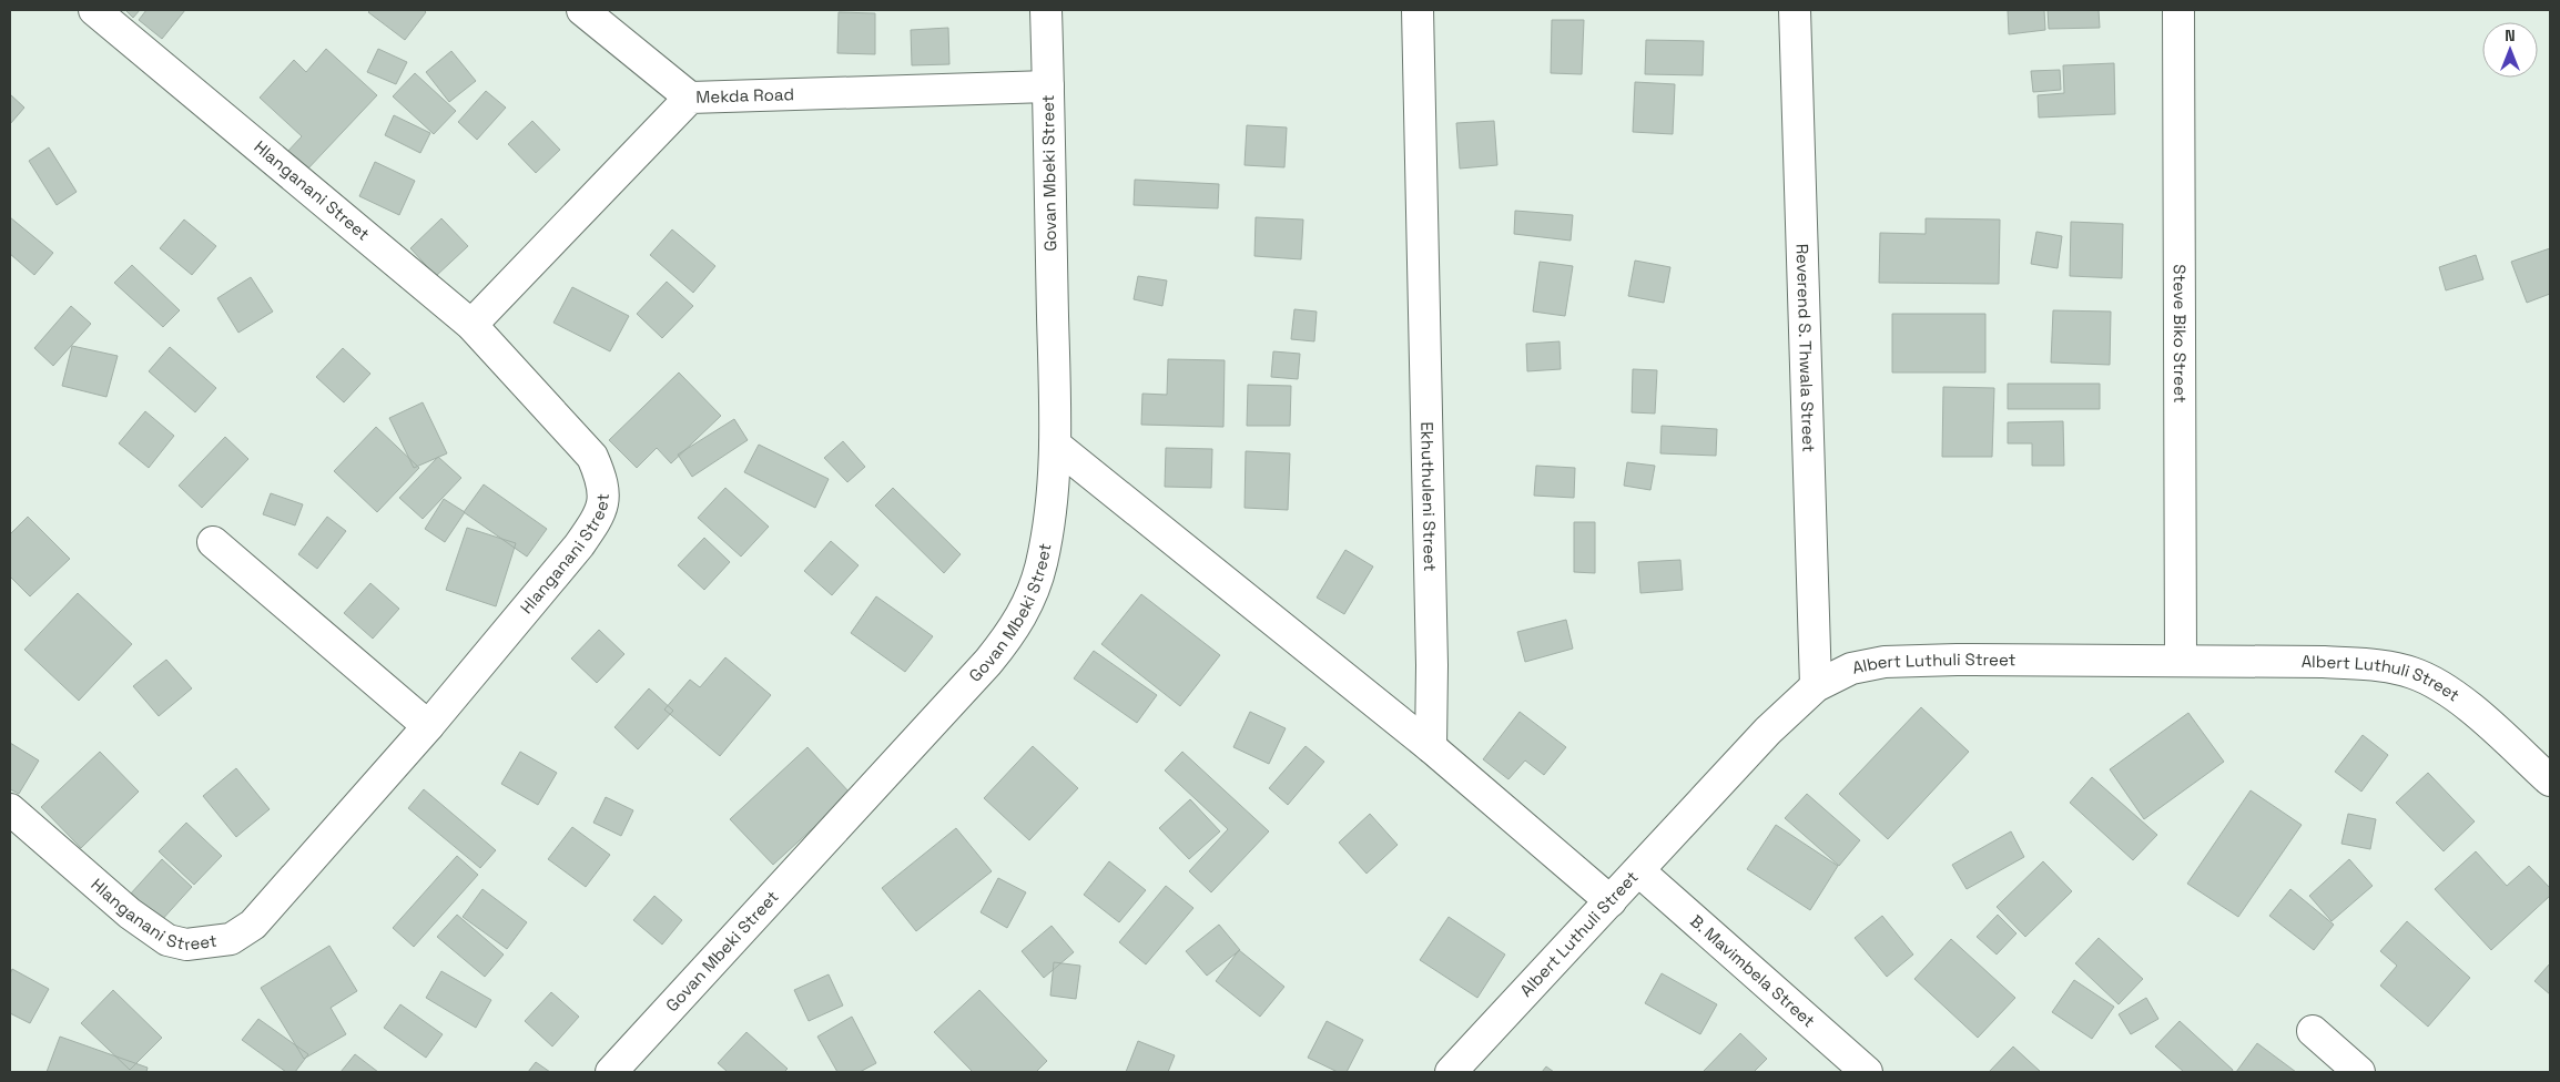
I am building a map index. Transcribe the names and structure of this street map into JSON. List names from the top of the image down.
{
  "streets": {
    "street": [
      "Mekda Road",
      "Govan Mbeki Street",
      "Hlanganani Street",
      "Steve Biko Street",
      "Reverend S. Thwala Street",
      "Ekhuthuleni Street",
      "Albert Luthuli Street",
      "B. Mavimbela Street"
    ]
  },
  "crossings": [
    ["Mekda Road", "Govan Mbeki Street"],
    ["Mekda Road", "Hlanganani Street"],
    ["Steve Biko Street", "Albert Luthuli Street"],
    ["Reverend S. Thwala Street", "Albert Luthuli Street"],
    ["Albert Luthuli Street", "B. Mavimbela Street"]
  ],
  "north": "top"
}
